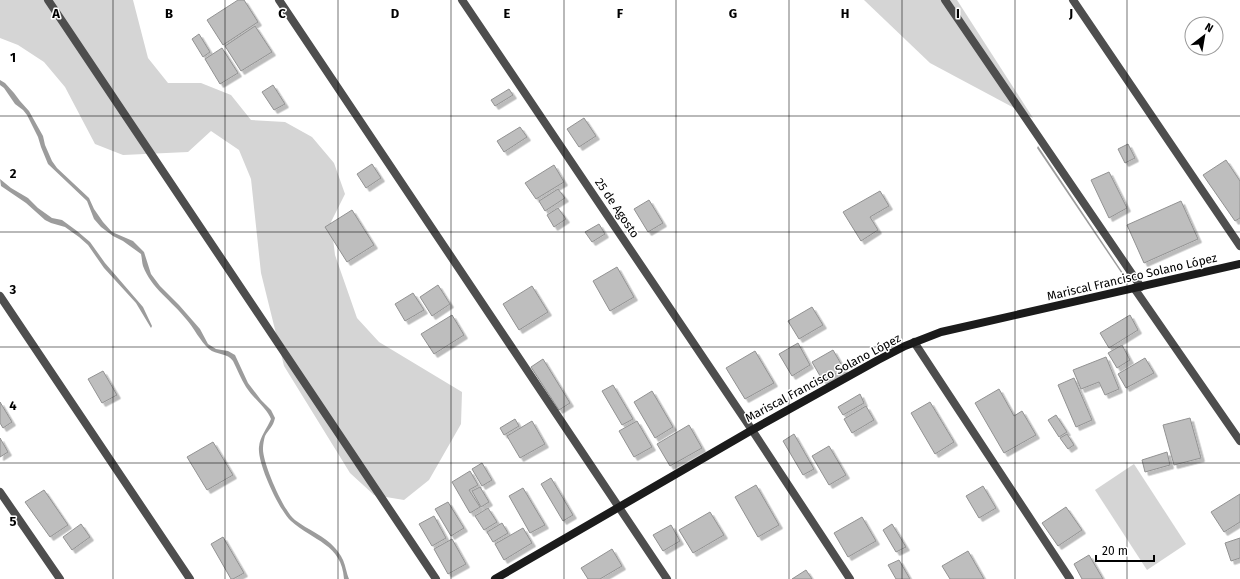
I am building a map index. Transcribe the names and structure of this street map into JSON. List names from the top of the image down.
{
  "streets": {
    "main road": ["Mariscal Francisco Solano López"],
    "street": ["25 de Agosto"]
  },
  "crossings": [
    ["25 de Agosto", "Mariscal Francisco Solano López"]
  ],
  "scale_bar": "20 m",
  "north": "top right",
  "grid": {
    "columns": [
      "A",
      "B",
      "C",
      "D",
      "E",
      "F",
      "G",
      "H",
      "I",
      "J"
    ],
    "rows": [
      "1",
      "2",
      "3",
      "4",
      "5"
    ]
  }
}
